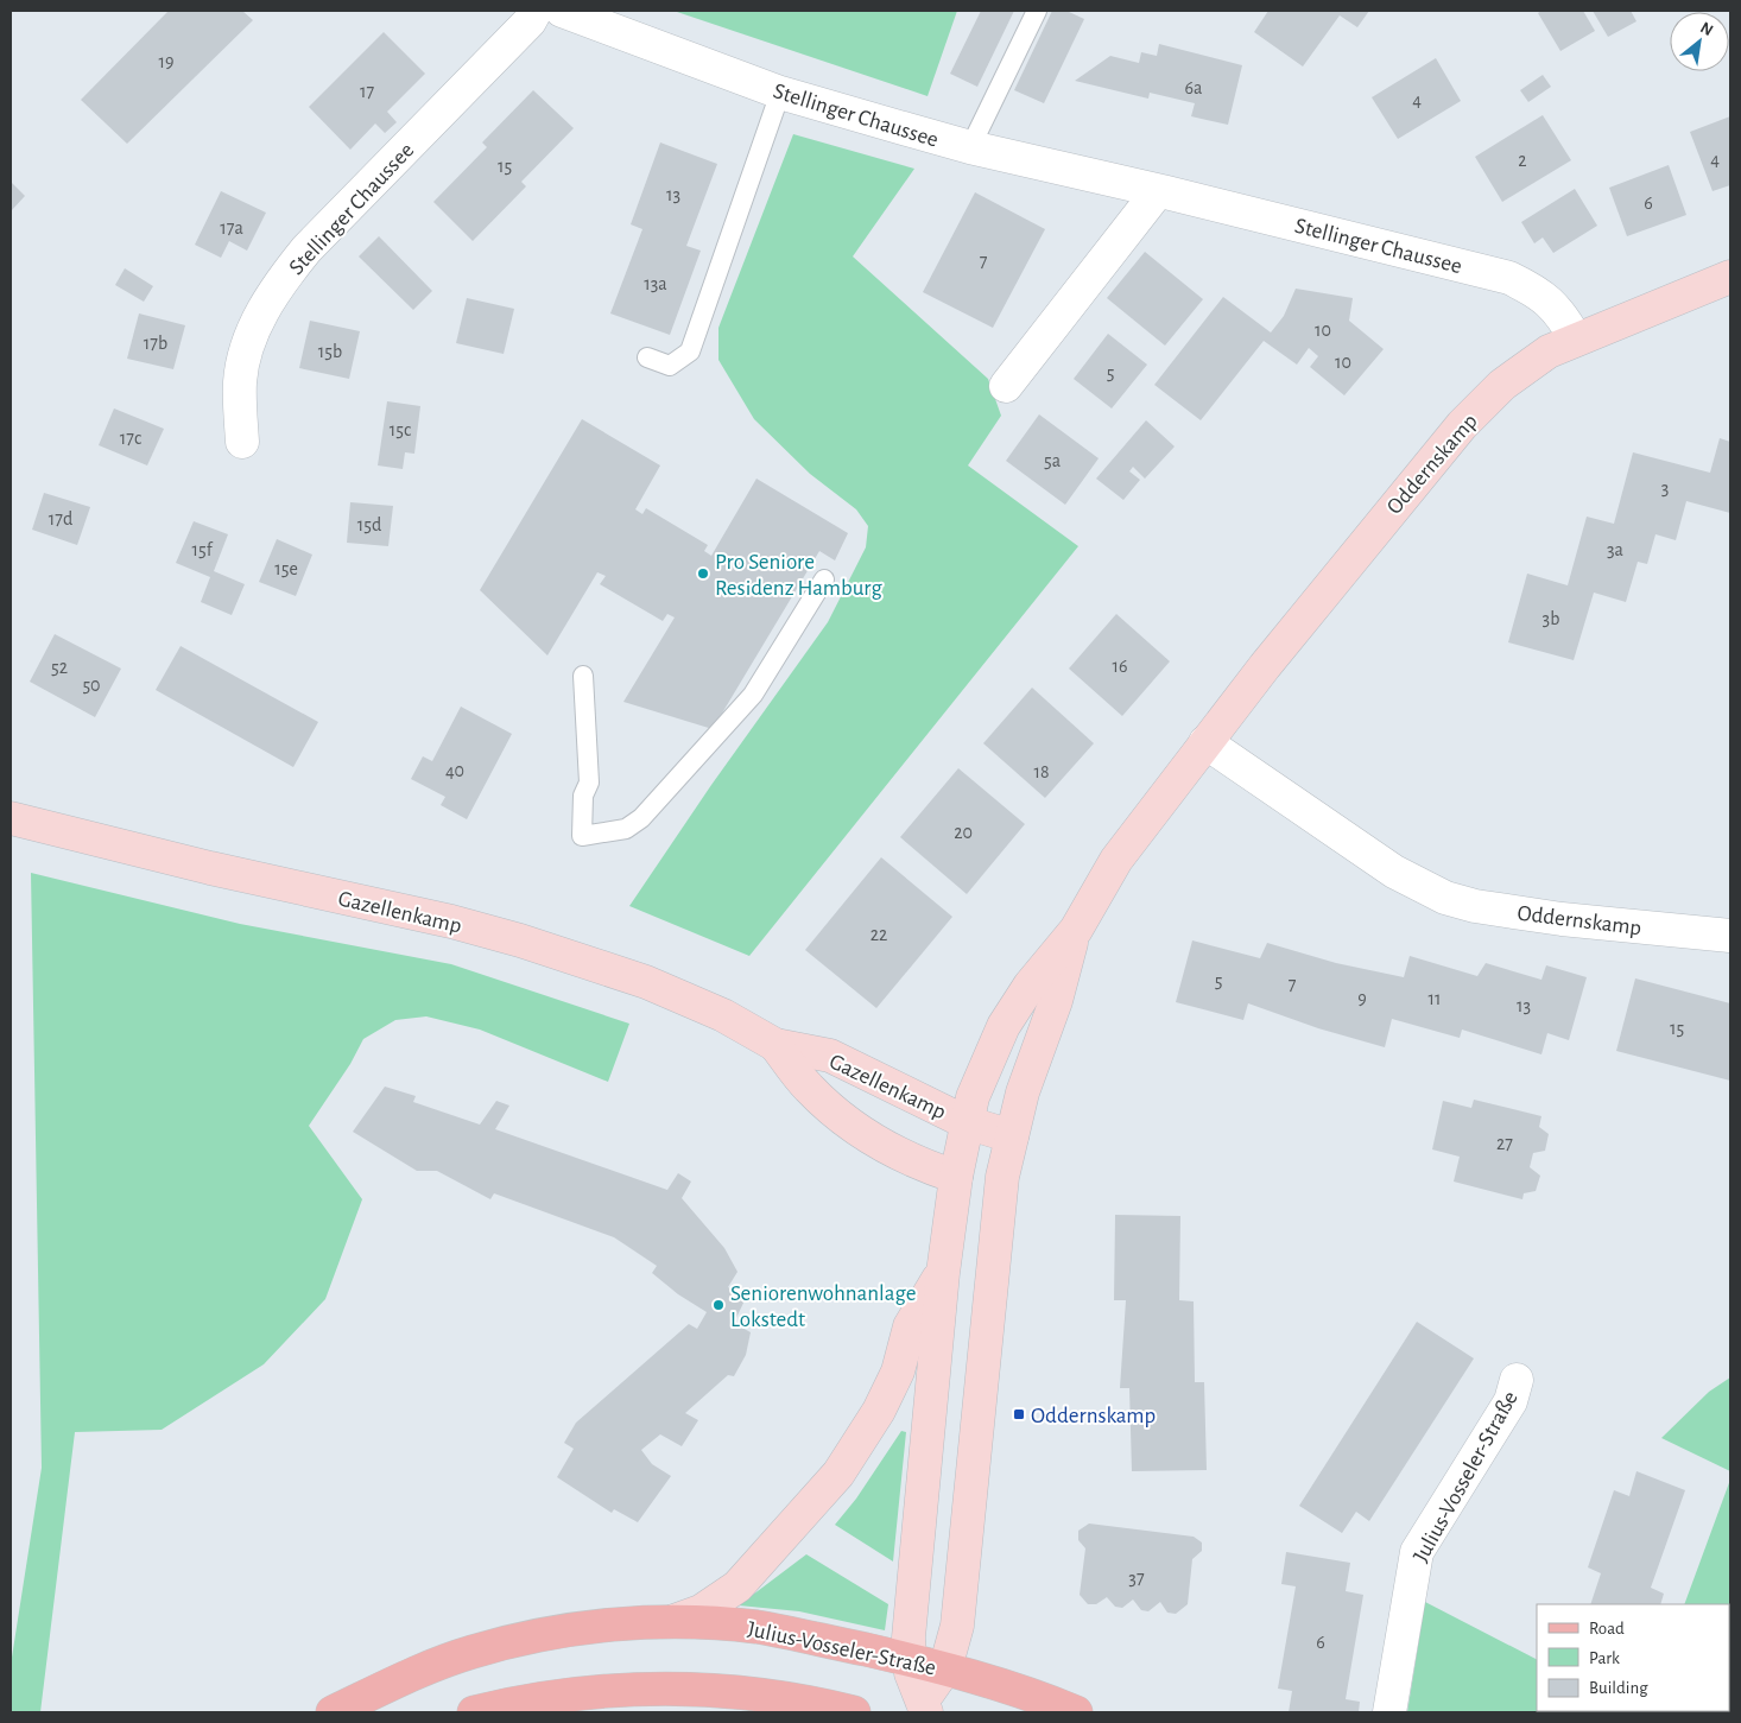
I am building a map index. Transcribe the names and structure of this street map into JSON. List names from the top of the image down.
{
  "streets": {
    "main road": ["Oddernskamp", "Gazellenkamp", "Julius-Vosseler-Straße"],
    "street": ["Stellinger Chaussee"]
  },
  "crossings": [
    ["Stellinger Chaussee", "Oddernskamp"],
    ["Oddernskamp", "Gazellenkamp"],
    ["Oddernskamp", "Julius-Vosseler-Straße"]
  ],
  "places": {
    "other": ["Pro Seniore Residenz Hamburg", "Seniorenwohnanlage Lokstedt"],
    "transit": ["Oddernskamp"]
  },
  "house_numbers": [
    "19",
    "6a",
    "17",
    "4",
    "4",
    "2",
    "15",
    "13",
    "6",
    "17a",
    "7",
    "13a",
    "10",
    "17b",
    "15b",
    "10",
    "5",
    "15c",
    "17c",
    "5a",
    "3",
    "17d",
    "15d",
    "15f",
    "3a",
    "15e",
    "3b",
    "16",
    "52",
    "50",
    "40",
    "18",
    "20",
    "22",
    "5",
    "7",
    "9",
    "11",
    "13",
    "15",
    "27",
    "37",
    "6"
  ],
  "legend": ["Road", "Park", "Building"],
  "north": "top right"
}
